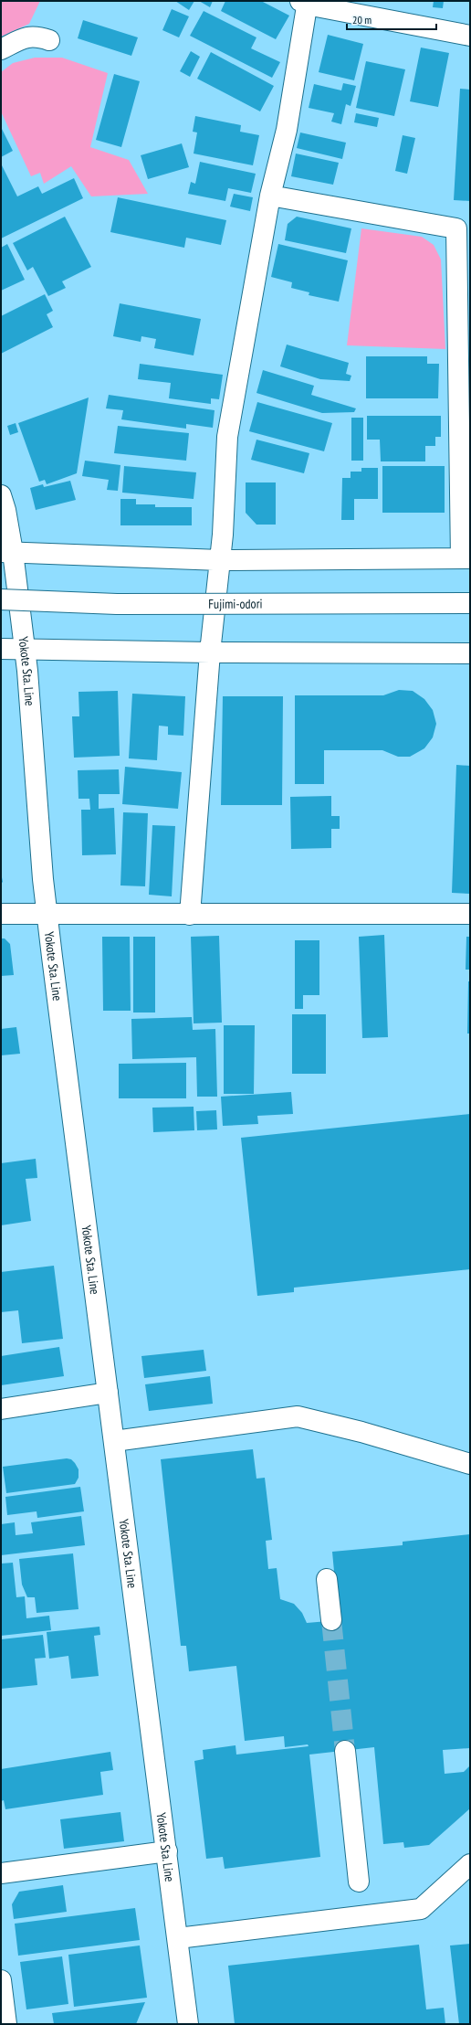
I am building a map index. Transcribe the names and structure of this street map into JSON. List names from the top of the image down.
{
  "streets": {
    "street": ["Fujimi-odori", "Yokote Sta. Line"]
  },
  "scale_bar": "20 m"
}
